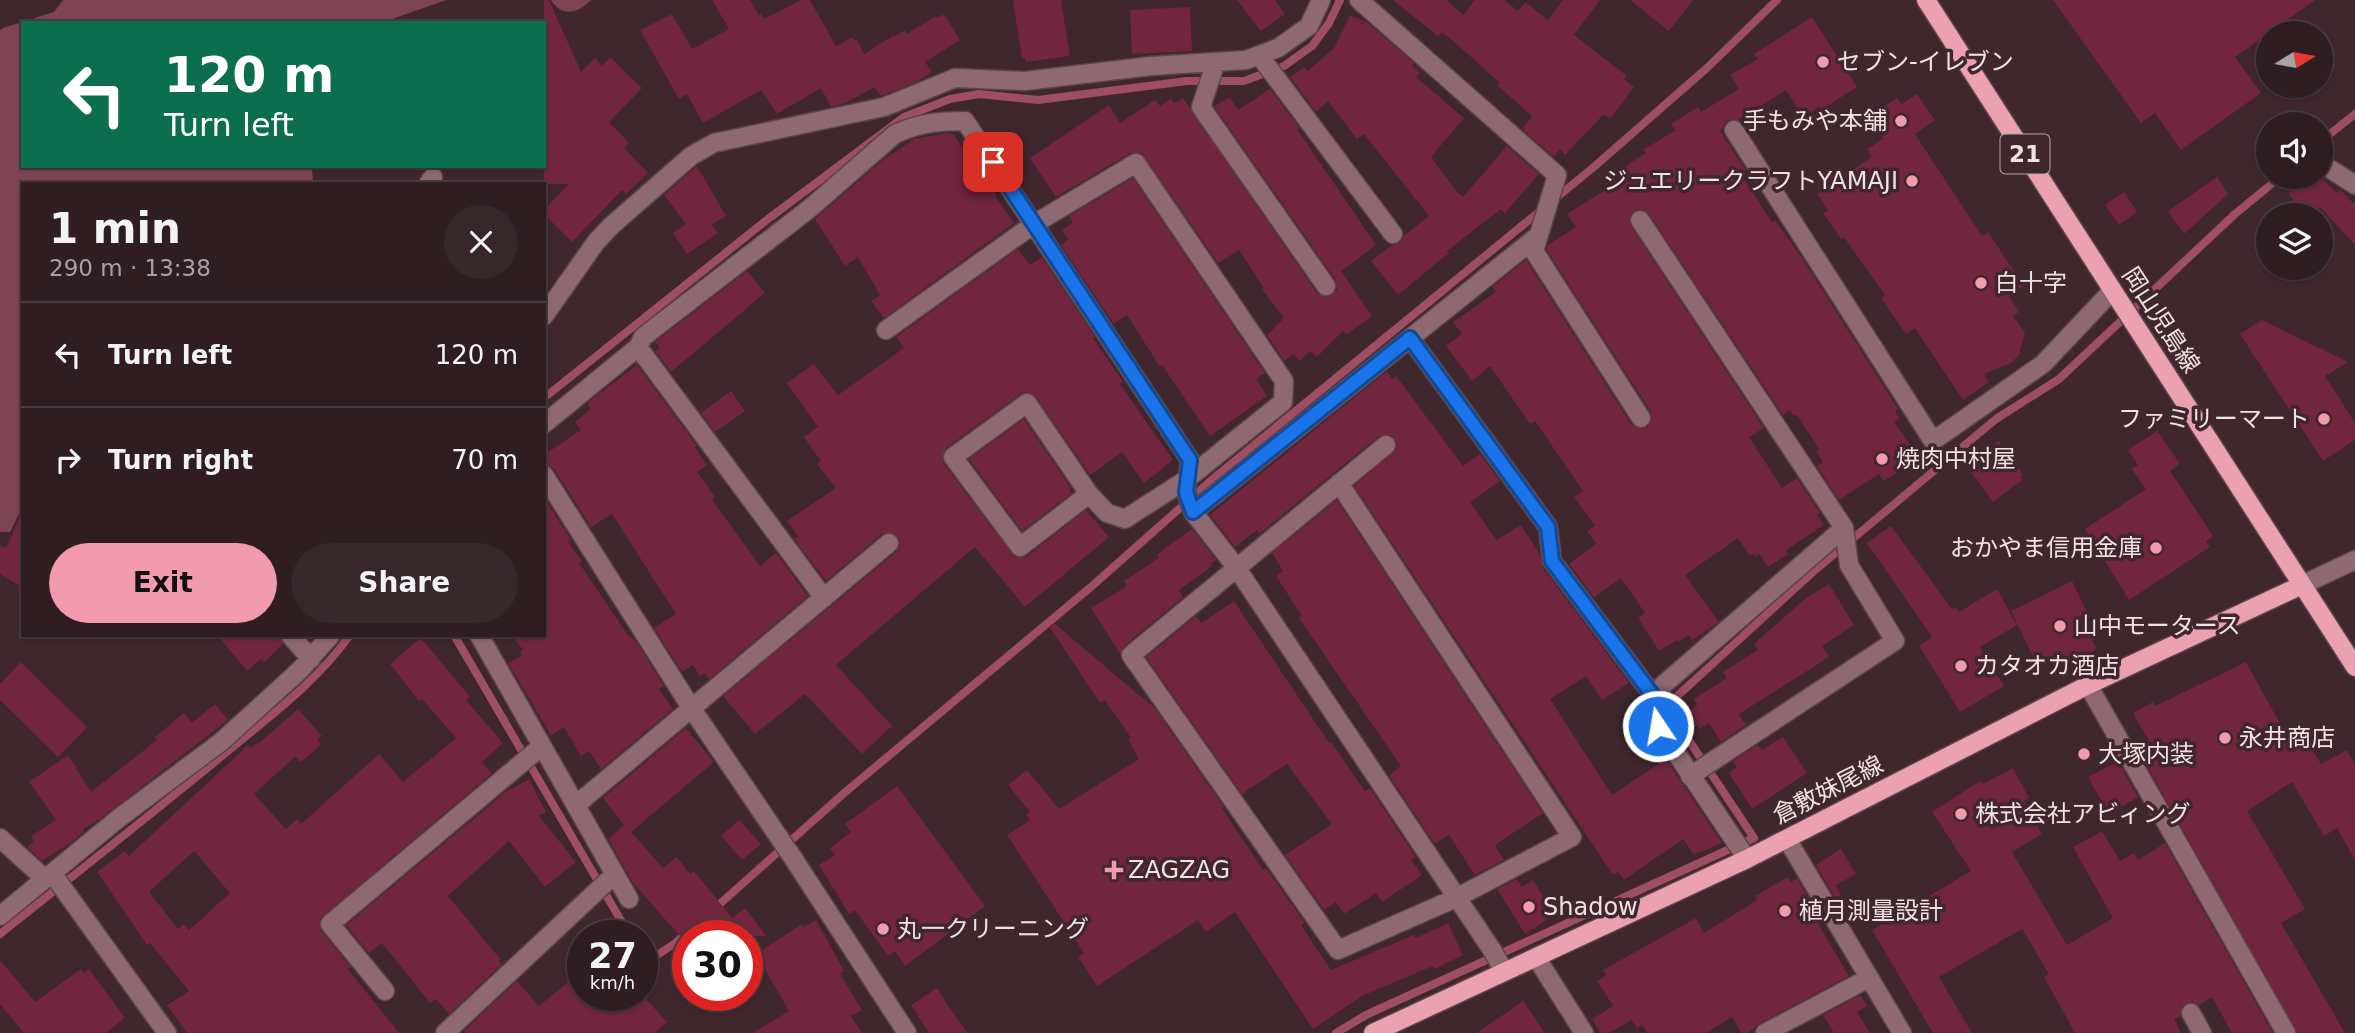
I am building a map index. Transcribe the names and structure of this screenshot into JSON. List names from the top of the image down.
{
  "streets": {
    "main road": ["21", "岡山児島線", "倉敷妹尾線"]
  },
  "crossings": [
    ["岡山児島線", "倉敷妹尾線"]
  ],
  "places": {
    "other": [
      "セブン-イレブン",
      "手もみや本舗",
      "ジュエリークラフトYAMAJI",
      "白十字",
      "ファミリーマート",
      "焼肉中村屋",
      "おかやま信用金庫",
      "山中モータース",
      "カタオカ酒店",
      "永井商店",
      "大塚内装",
      "株式会社アビィング",
      "Shadow",
      "植月測量設計",
      "丸一クリーニング"
    ],
    "health": ["ZAGZAG"]
  },
  "north": "right",
  "page": {
    "turn": ["120 m", "Turn left"],
    "heading": ["1 min", "290 m · 13:38"],
    "list": [
      {
        "name": "Turn left",
        "value": "120 m"
      },
      {
        "name": "Turn right",
        "value": "70 m"
      }
    ],
    "buttons": ["Exit", "Share"],
    "speed": "27 km/h",
    "limit": "30"
  }
}
